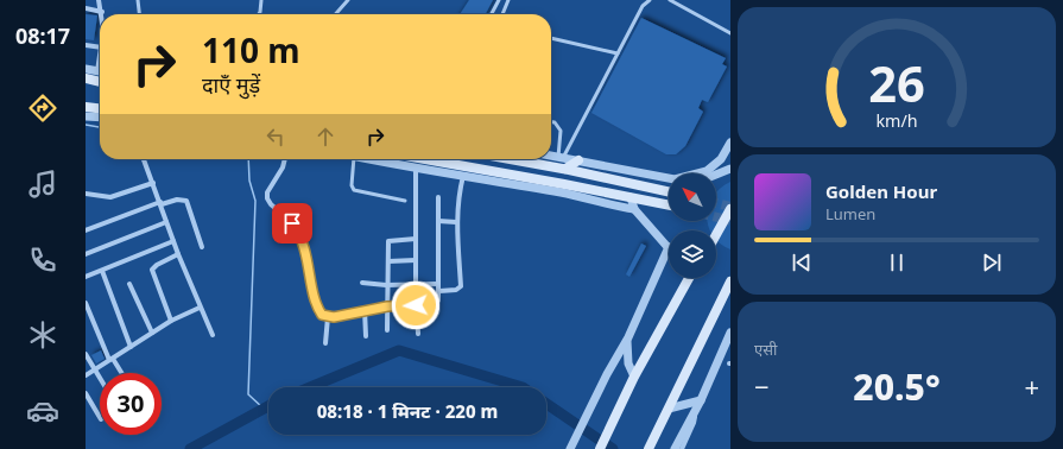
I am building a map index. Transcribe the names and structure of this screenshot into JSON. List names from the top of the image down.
{
  "north": "top left",
  "page": {
    "tabs": "08:17",
    "turn": ["110 m", "दाएँ मुड़ें"],
    "song": ["Golden Hour", "Lumen"],
    "tile": "एसी",
    "heat": ["−", "20.5°", "+"],
    "limit": "30",
    "trip": "08:18 · 1 मिनट · 220 m",
    "gauge": ["26", "km/h"]
  }
}
